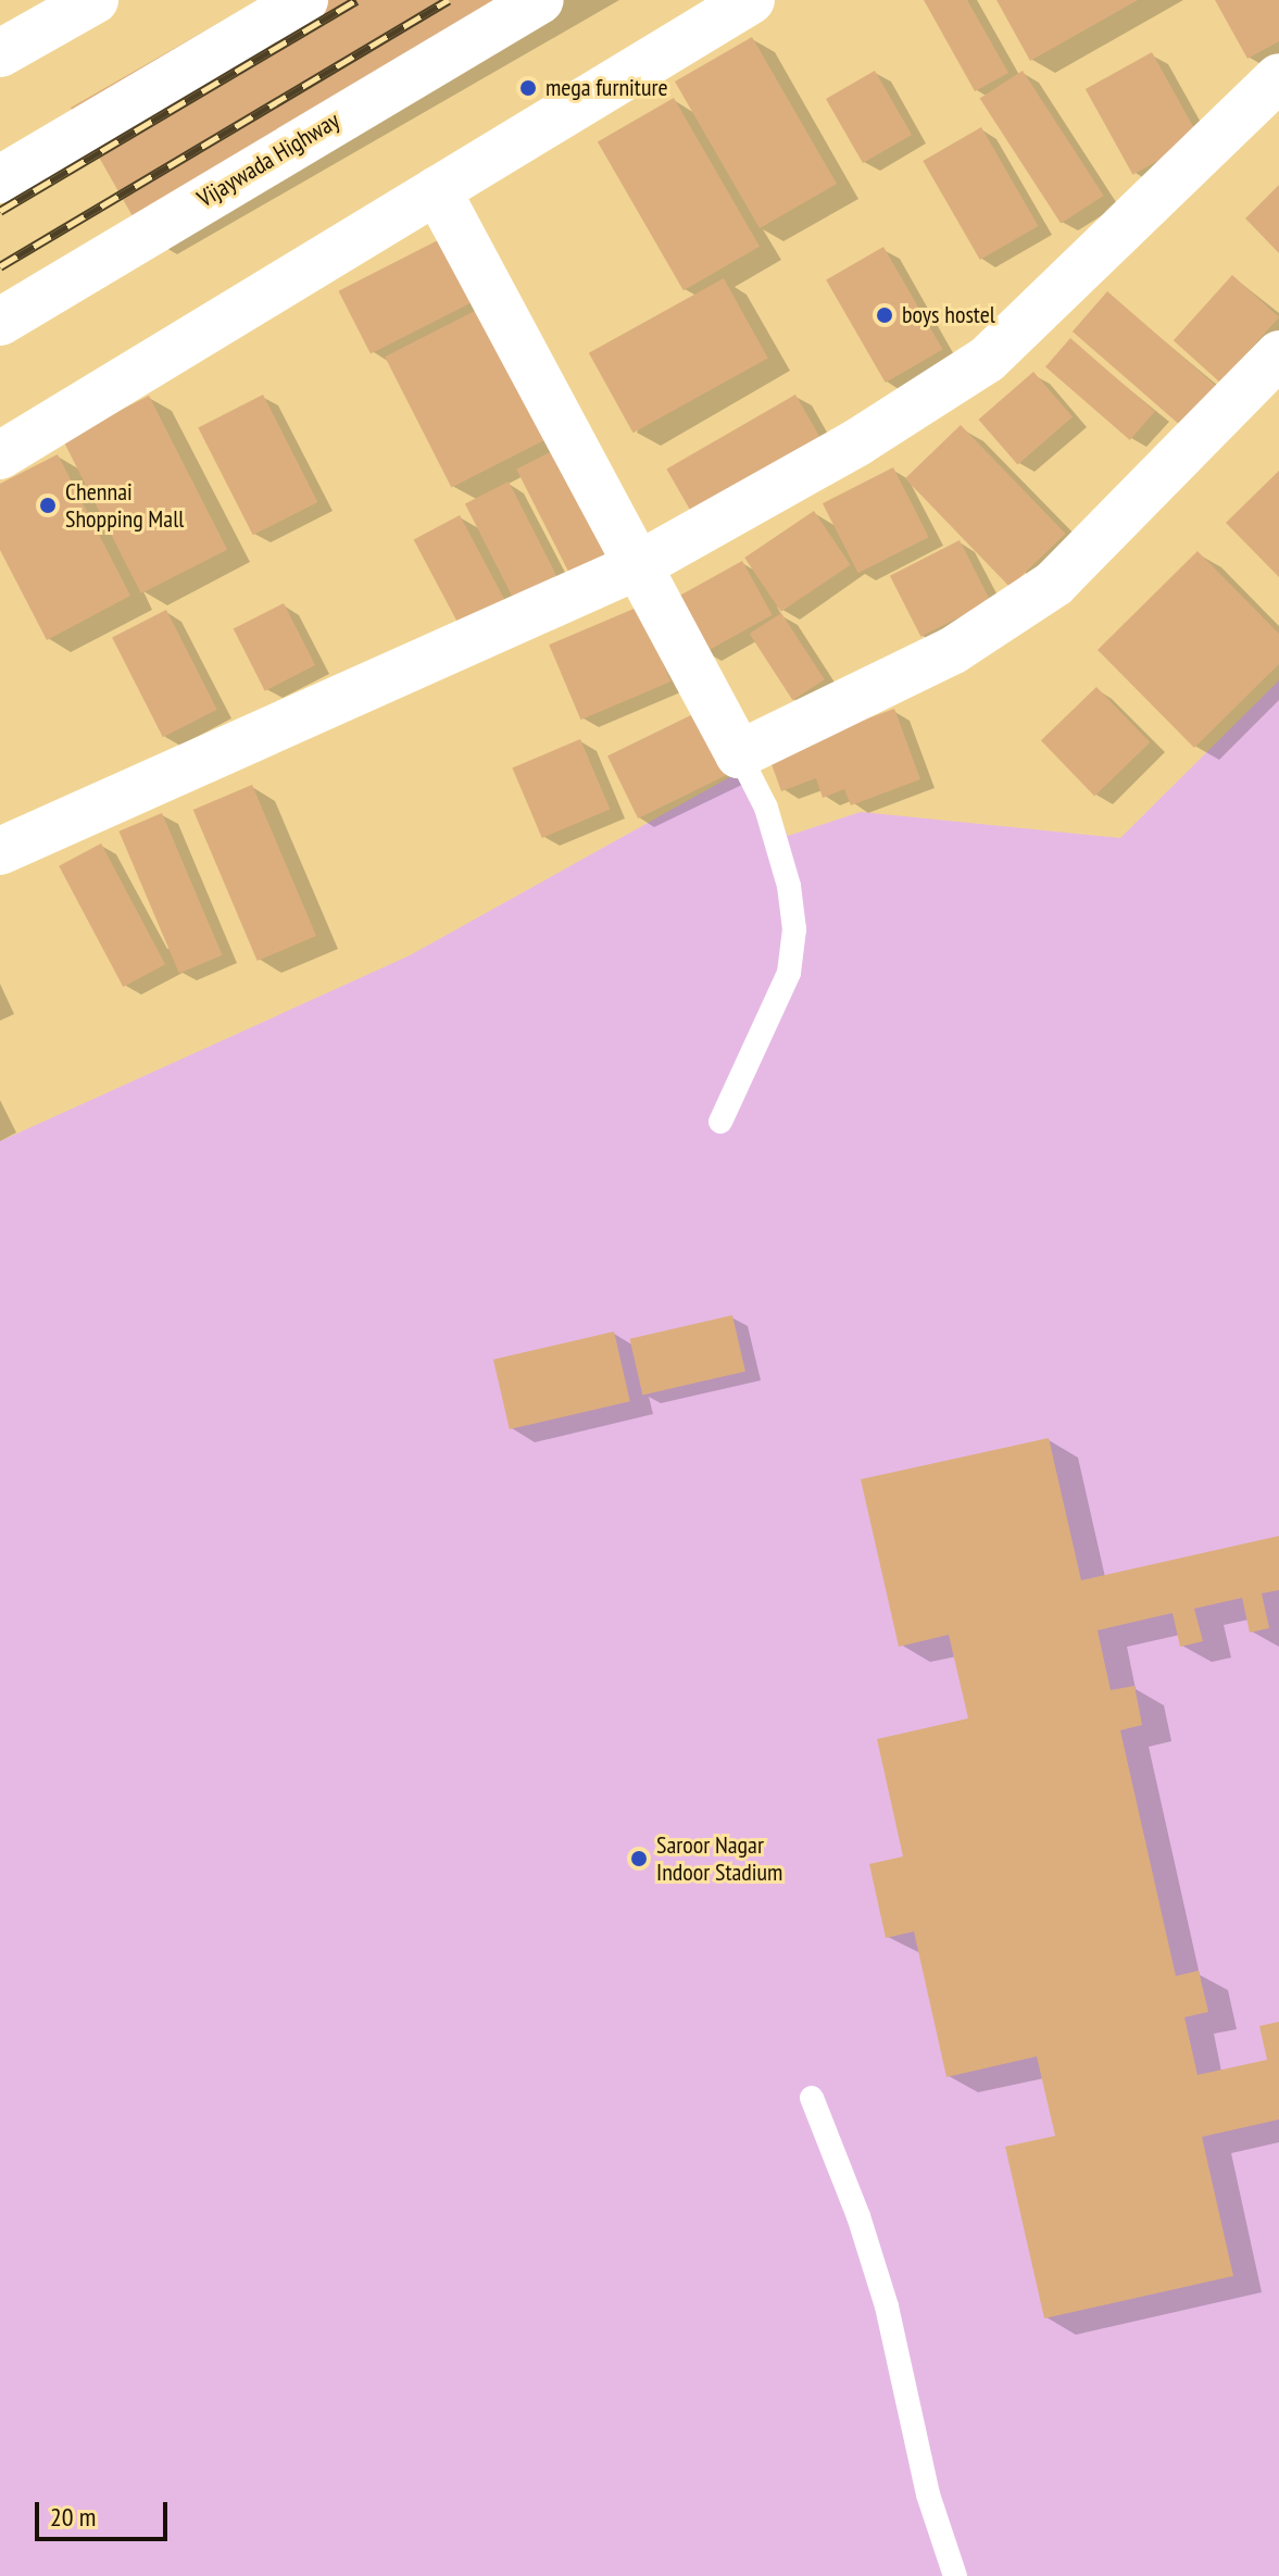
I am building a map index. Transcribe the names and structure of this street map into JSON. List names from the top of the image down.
{
  "streets": {
    "main road": ["Vijaywada Highway"]
  },
  "places": [
    "mega furniture",
    "boys hostel",
    "Chennai Shopping Mall",
    "Saroor Nagar Indoor Stadium"
  ],
  "scale_bar": "20 m"
}
